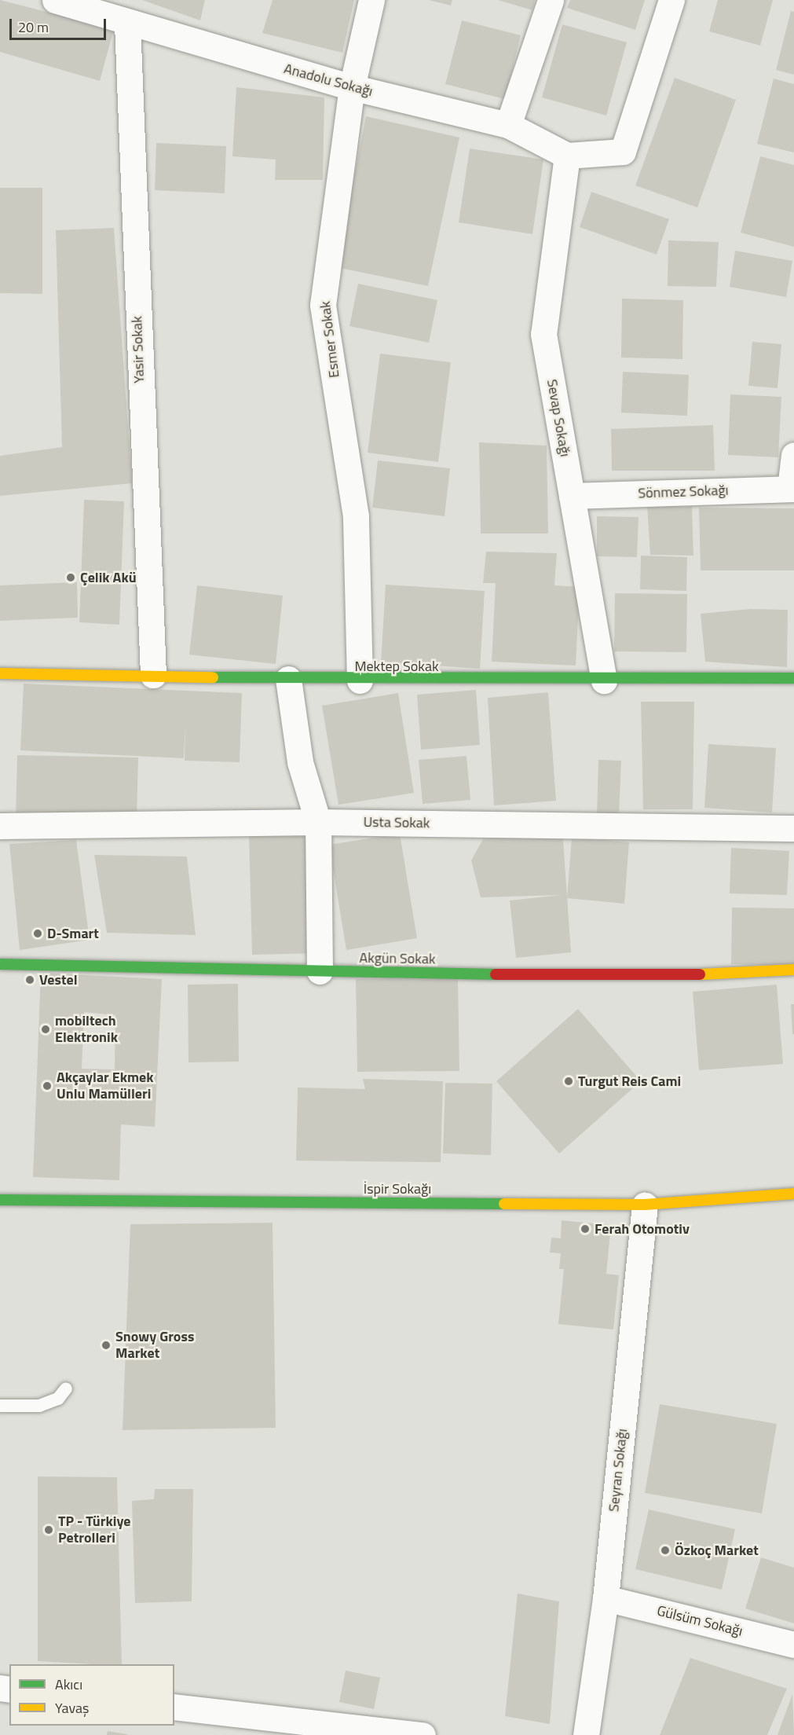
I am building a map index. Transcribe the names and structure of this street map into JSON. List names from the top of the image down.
{
  "streets": {
    "street": [
      "Anadolu Sokağı",
      "Esmer Sokak",
      "Yasir Sokak",
      "Sevap Sokağı",
      "Sönmez Sokağı",
      "Mektep Sokak",
      "Usta Sokak",
      "Akgün Sokak",
      "İspir Sokağı",
      "Seyran Sokağı",
      "Gülsüm Sokağı"
    ]
  },
  "crossings": [
    ["Anadolu Sokağı", "Esmer Sokak"],
    ["Anadolu Sokağı", "Yasir Sokak"],
    ["Anadolu Sokağı", "Sevap Sokağı"],
    ["Esmer Sokak", "Mektep Sokak"],
    ["Yasir Sokak", "Mektep Sokak"],
    ["Sevap Sokağı", "Sönmez Sokağı"],
    ["Sevap Sokağı", "Mektep Sokak"],
    ["İspir Sokağı", "Seyran Sokağı"],
    ["Seyran Sokağı", "Gülsüm Sokağı"]
  ],
  "places": [
    "Çelik Akü",
    "D-Smart",
    "Vestel",
    "mobiltech Elektronik",
    "Turgut Reis Cami",
    "Akçaylar Ekmek Unlu Mamülleri",
    "Ferah Otomotiv",
    "Snowy Gross Market",
    "TP - Türkiye Petrolleri",
    "Özkoç Market"
  ],
  "legend": ["Akıcı", "Yavaş"],
  "scale_bar": "20 m"
}
